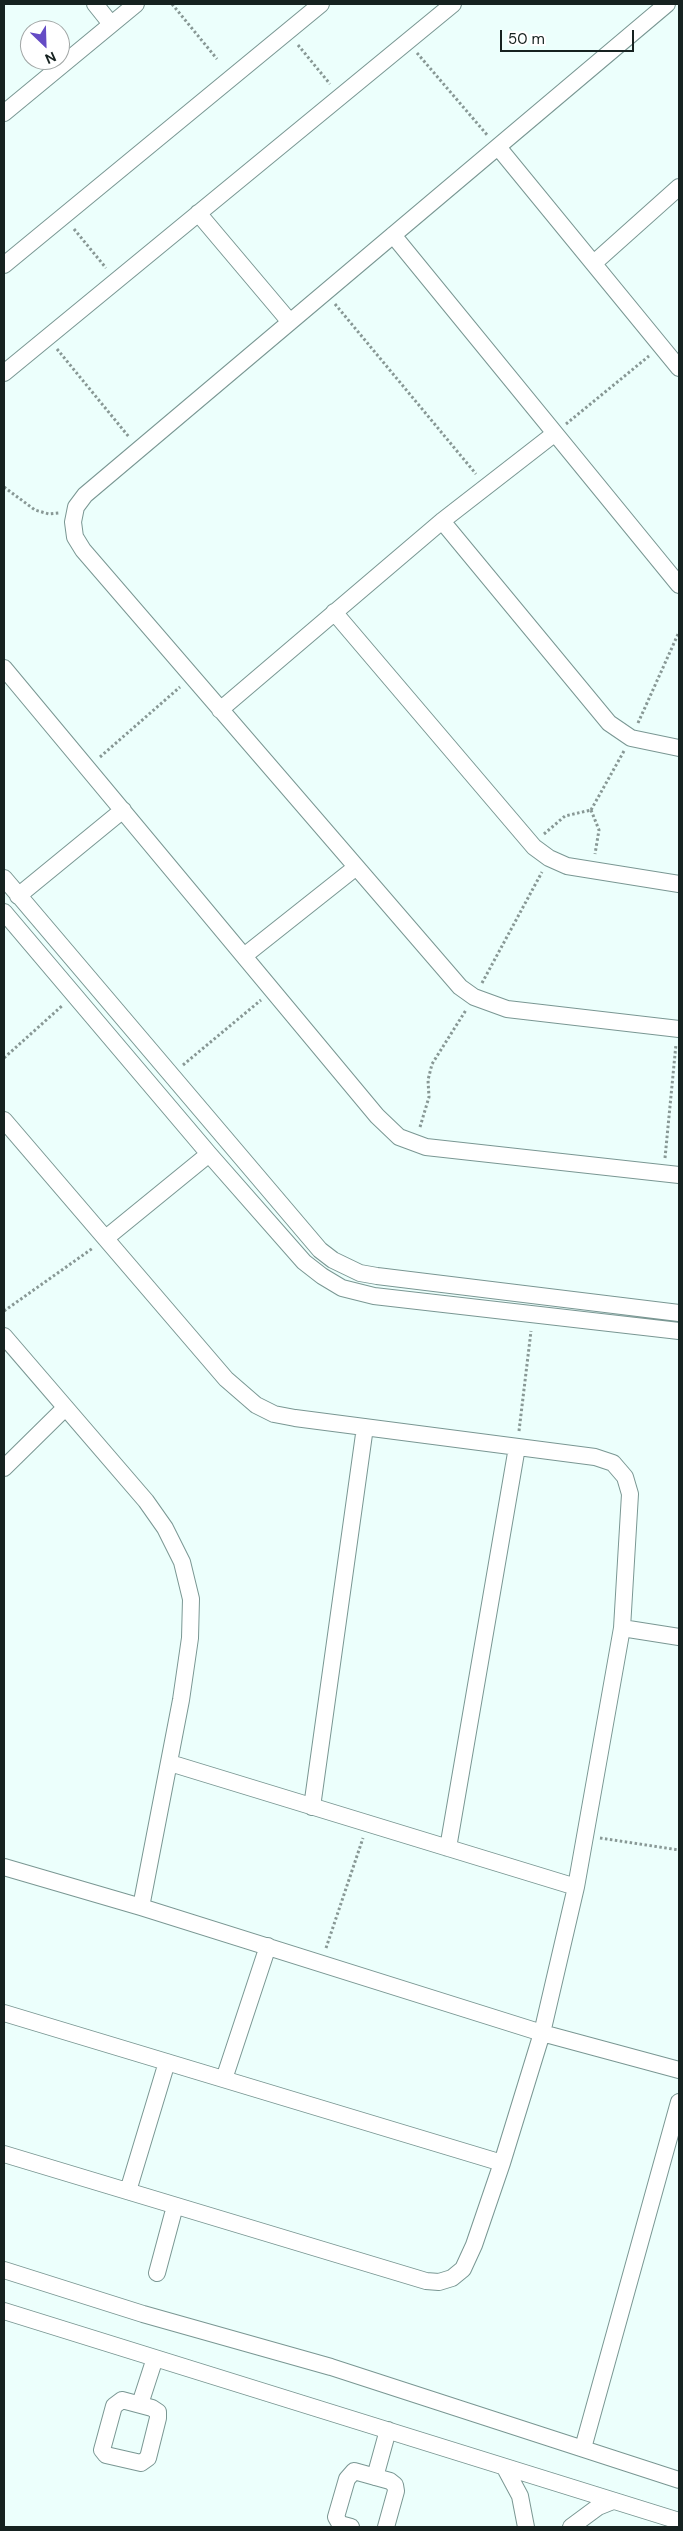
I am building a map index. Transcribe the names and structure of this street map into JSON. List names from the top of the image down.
{
  "scale_bar": "50 m",
  "north": "bottom right"
}
